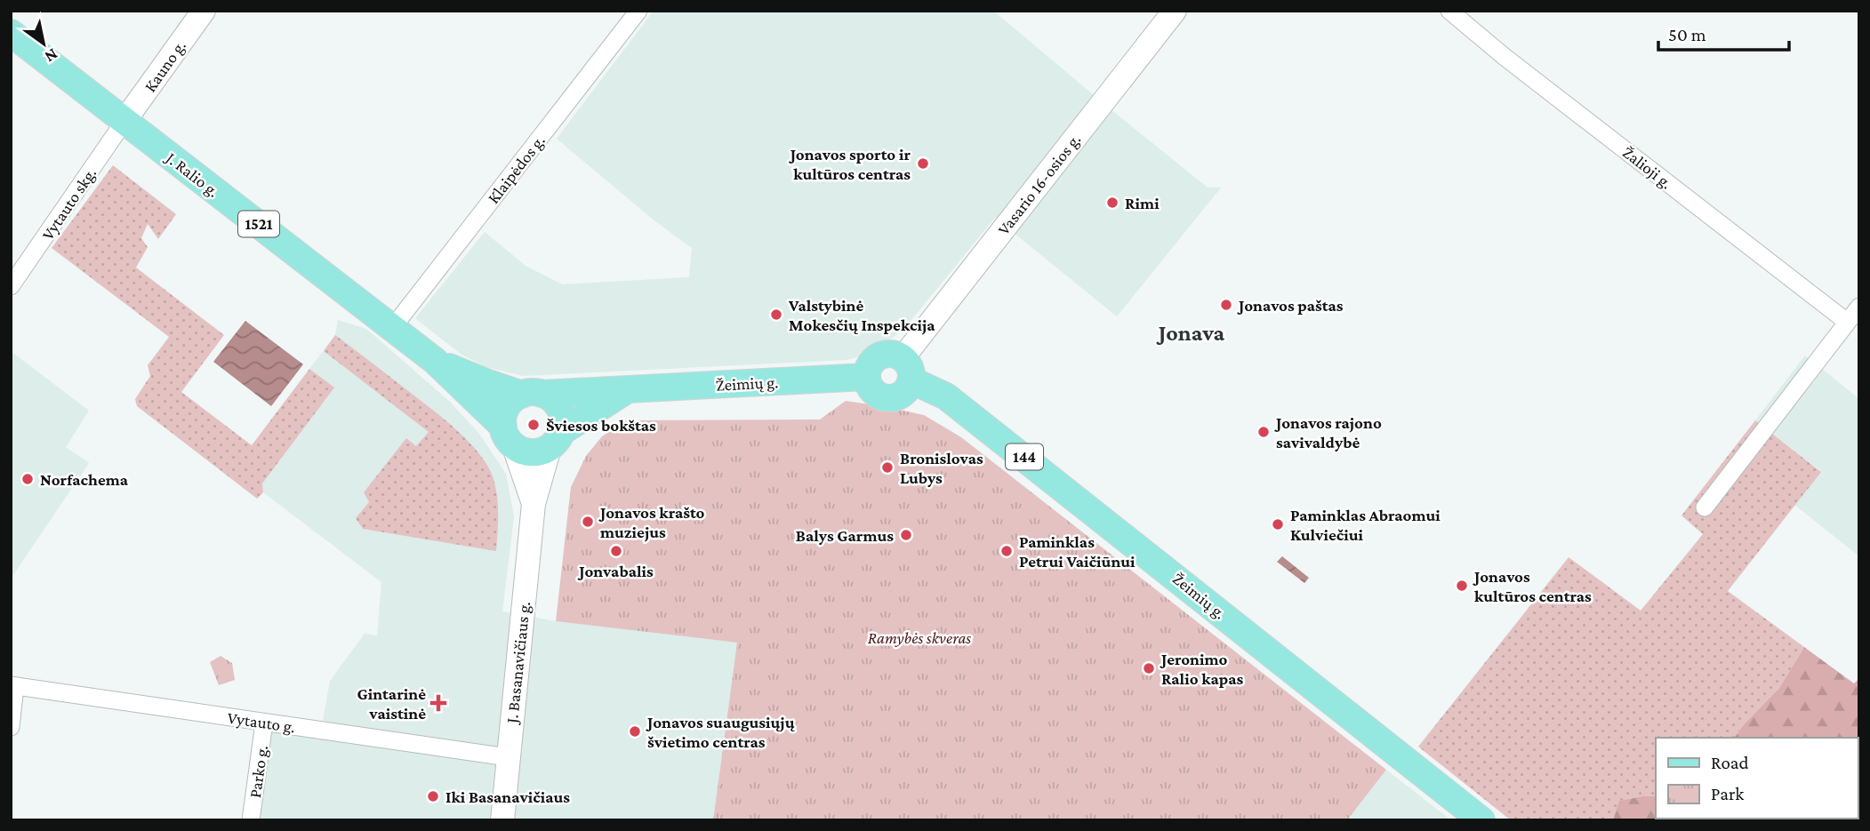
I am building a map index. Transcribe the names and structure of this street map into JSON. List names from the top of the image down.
{
  "streets": {
    "main road": [
      "Kauno g.",
      "J. Ralio g.",
      "Vasario 16-osios g.",
      "1521",
      "Žeimių g.",
      "144",
      "J. Basanavičiaus g."
    ],
    "street": [
      "Žalioji g.",
      "Klaipėdos g.",
      "Vytauto skg.",
      "Vytauto g.",
      "Parko g."
    ]
  },
  "crossings": [
    ["Kauno g.", "J. Ralio g."],
    ["Kauno g.", "Vytauto skg."],
    ["Klaipėdos g.", "J. Ralio g."],
    ["J. Ralio g.", "Vytauto skg."],
    ["J. Ralio g.", "Žeimių g."],
    ["J. Ralio g.", "J. Basanavičiaus g."],
    ["Vasario 16-osios g.", "Žeimių g."],
    ["Vasario 16-osios g.", "144"],
    ["Žeimių g.", "144"],
    ["Žeimių g.", "J. Basanavičiaus g."],
    ["J. Basanavičiaus g.", "Vytauto g."],
    ["Vytauto g.", "Parko g."]
  ],
  "districts": ["Jonava"],
  "parks": ["Ramybės skveras"],
  "places": {
    "other": [
      "Jonavos sporto ir kultūros centras",
      "Rimi",
      "Jonavos paštas",
      "Valstybinė Mokesčių Inspekcija",
      "Šviesos bokštas",
      "Jonavos rajono savivaldybė",
      "Bronislovas Lubys",
      "Norfachema",
      "Jonavos krašto muziejus",
      "Paminklas Abraomui Kulviečiui",
      "Balys Garmus",
      "Jonvabalis",
      "Paminklas Petrui Vaičiūnui",
      "Jonavos kultūros centras",
      "Jeronimo Ralio kapas",
      "Jonavos suaugusiųjų švietimo centras",
      "Iki Basanavičiaus"
    ],
    "health": ["Gintarinė vaistinė"]
  },
  "legend": ["Road", "Park"],
  "scale_bar": "50 m",
  "north": "bottom right"
}
